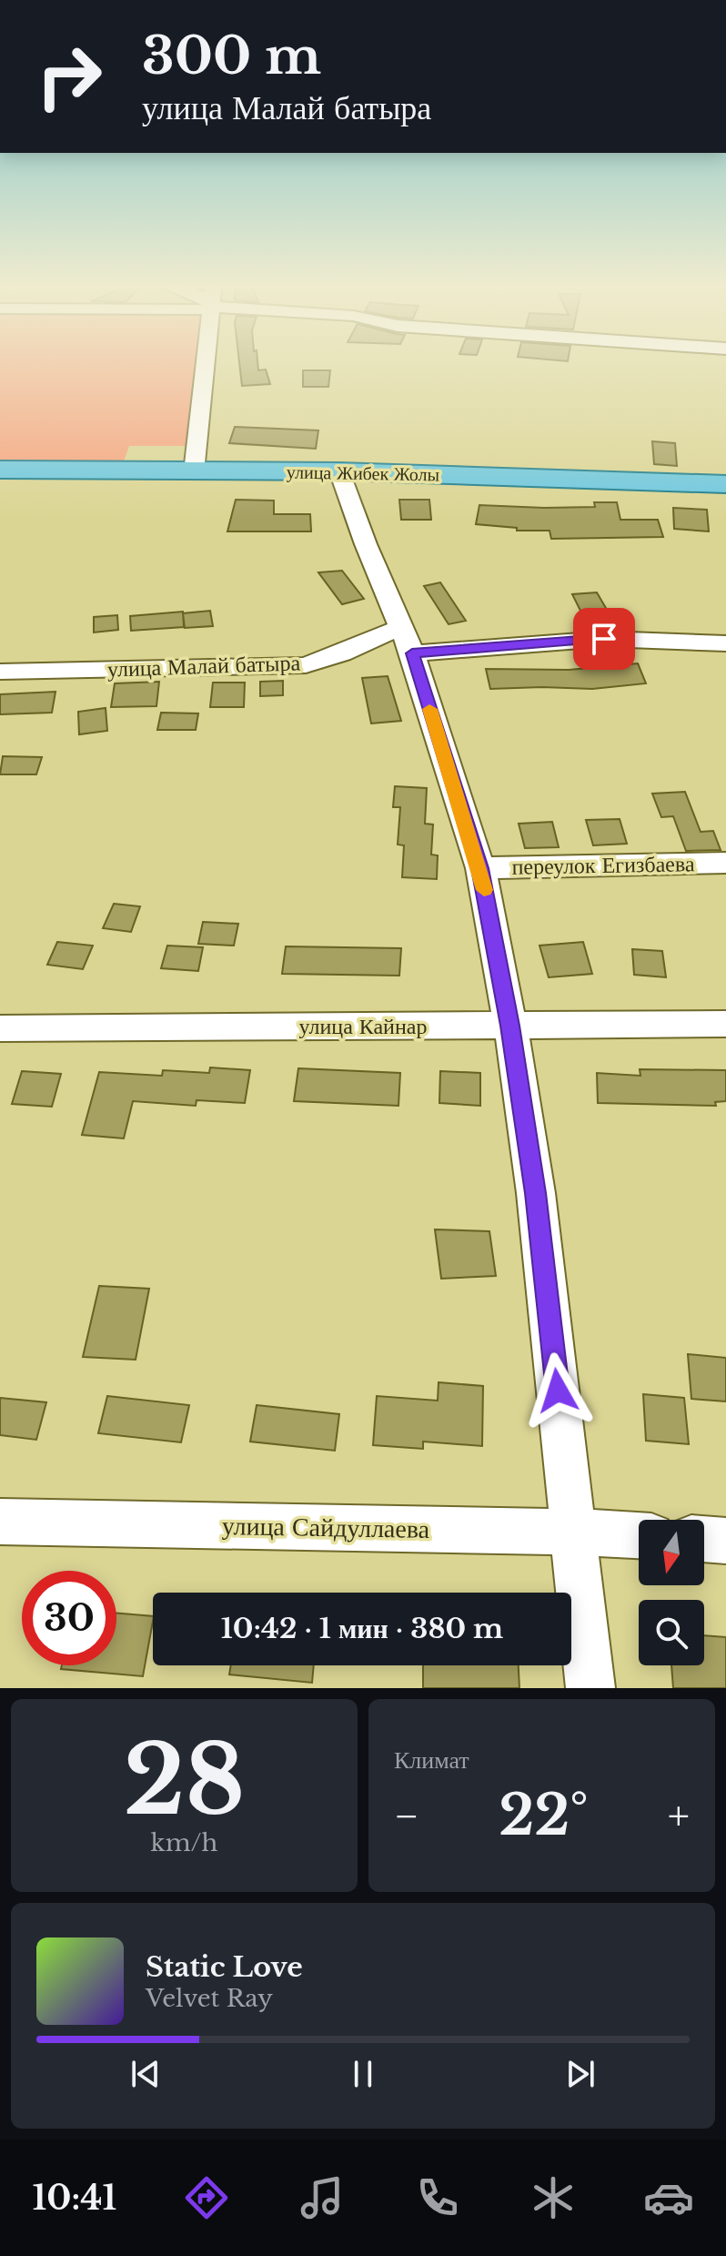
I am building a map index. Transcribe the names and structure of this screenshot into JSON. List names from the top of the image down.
{
  "streets": {
    "main road": ["улица Жибек Жолы"],
    "street": [
      "улица Малай батыра",
      "переулок Егизбаева",
      "улица Кайнар",
      "улица Сайдуллаева"
    ]
  },
  "north": "bottom",
  "page": {
    "turn": ["300 m", "улица Малай батыра"],
    "limit": "30",
    "trip": "10:42 · 1 мин · 380 m",
    "tile": [
      ["28", "km/h"],
      "Климат"
    ],
    "heat": ["−", "22°", "+"],
    "song": ["Static Love", "Velvet Ray"],
    "tabs": "10:41"
  }
}
